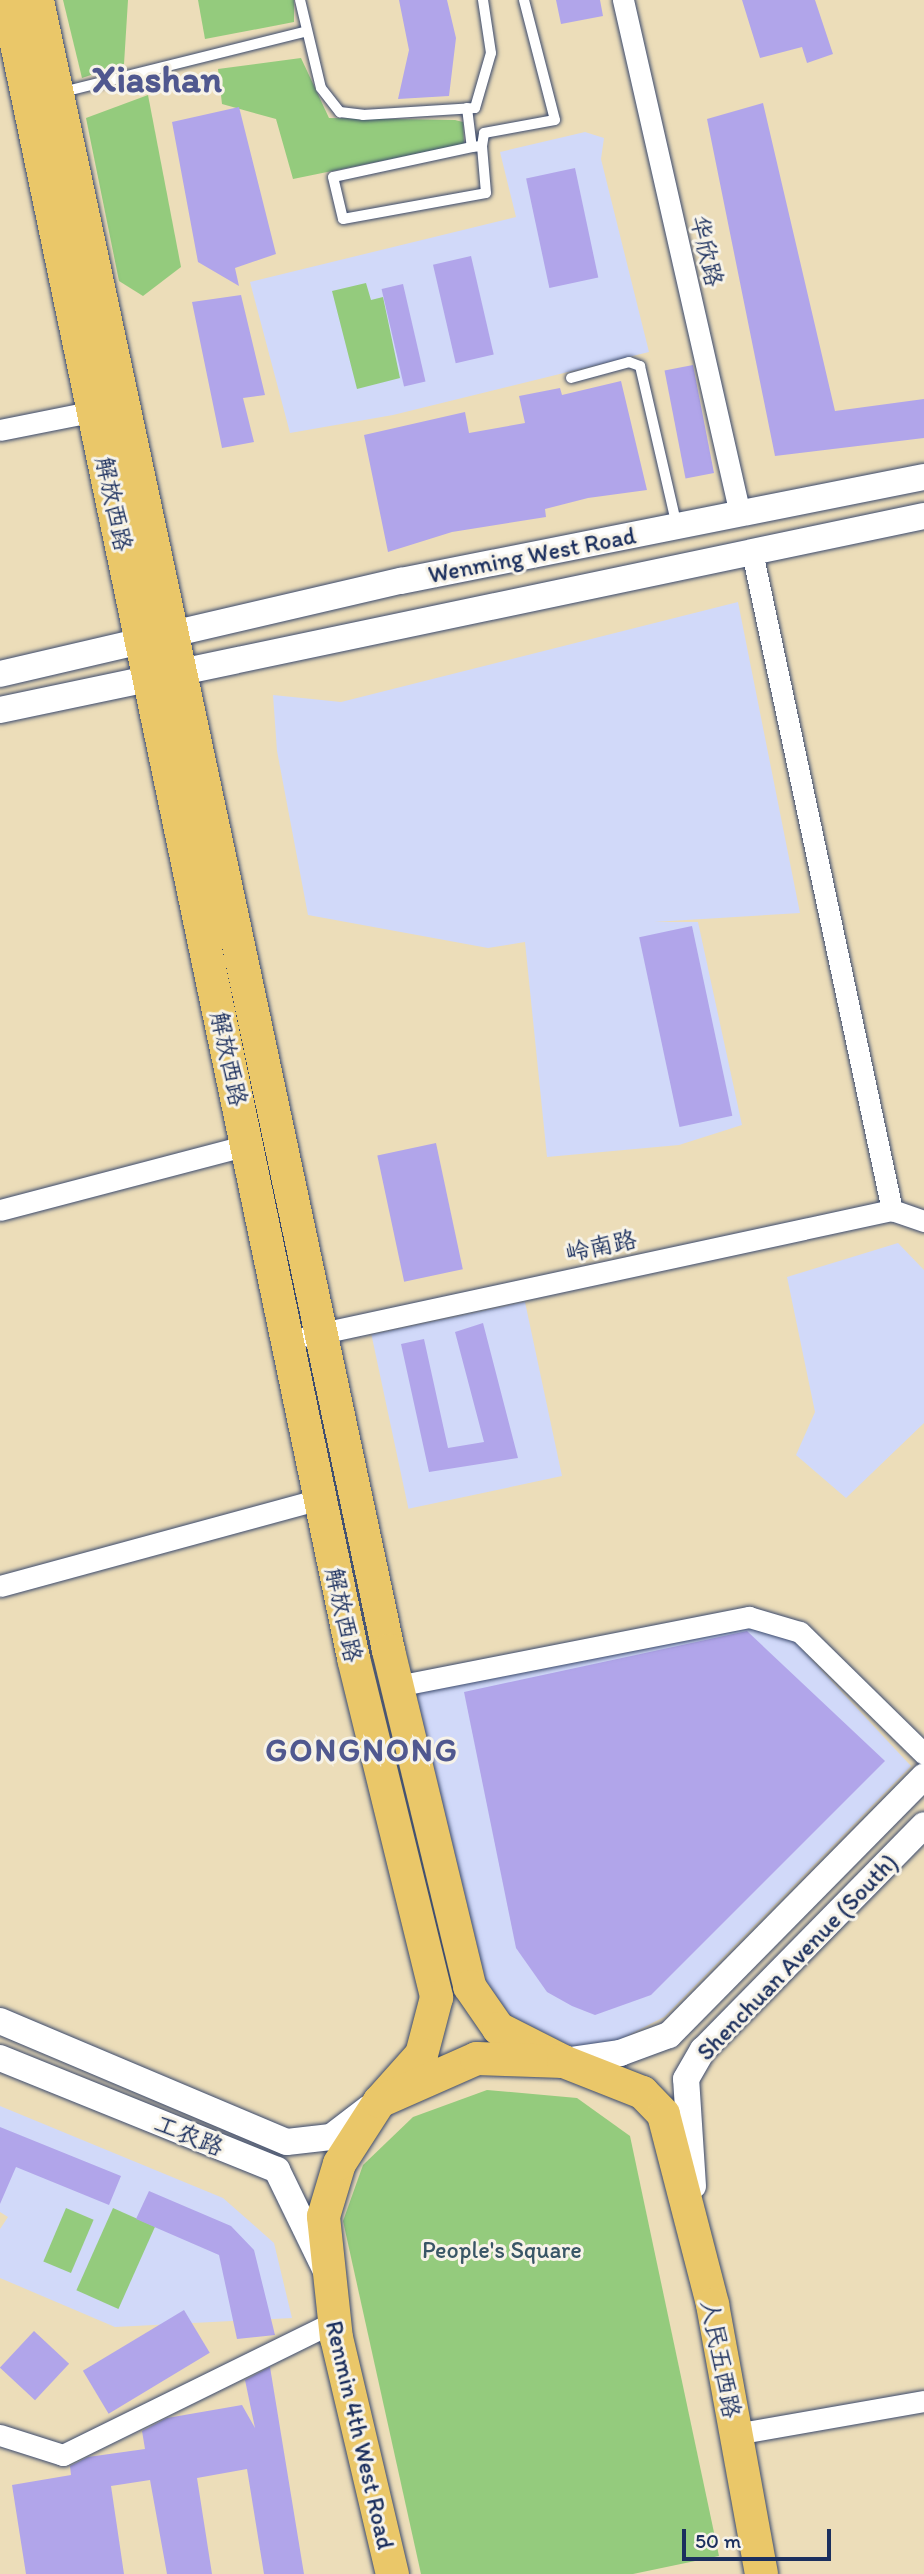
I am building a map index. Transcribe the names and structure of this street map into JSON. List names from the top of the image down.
{
  "streets": {
    "main road": ["解放西路", "人民五西路", "Renmin 4th West Road"],
    "street": [
      "华欣路",
      "Wenming West Road",
      "岭南路",
      "Shenchuan Avenue (South)",
      "工农路"
    ]
  },
  "crossings": [
    ["华欣路", "Wenming West Road"],
    ["解放西路", "Wenming West Road"],
    ["解放西路", "岭南路"],
    ["解放西路", "Shenchuan Avenue (South)"],
    ["解放西路", "工农路"],
    ["解放西路", "人民五西路"],
    ["解放西路", "Renmin 4th West Road"],
    ["Shenchuan Avenue (South)", "人民五西路"],
    ["工农路", "Renmin 4th West Road"]
  ],
  "districts": ["Xiashan", "GONGNONG"],
  "parks": ["People's Square"],
  "scale_bar": "50 m"
}
